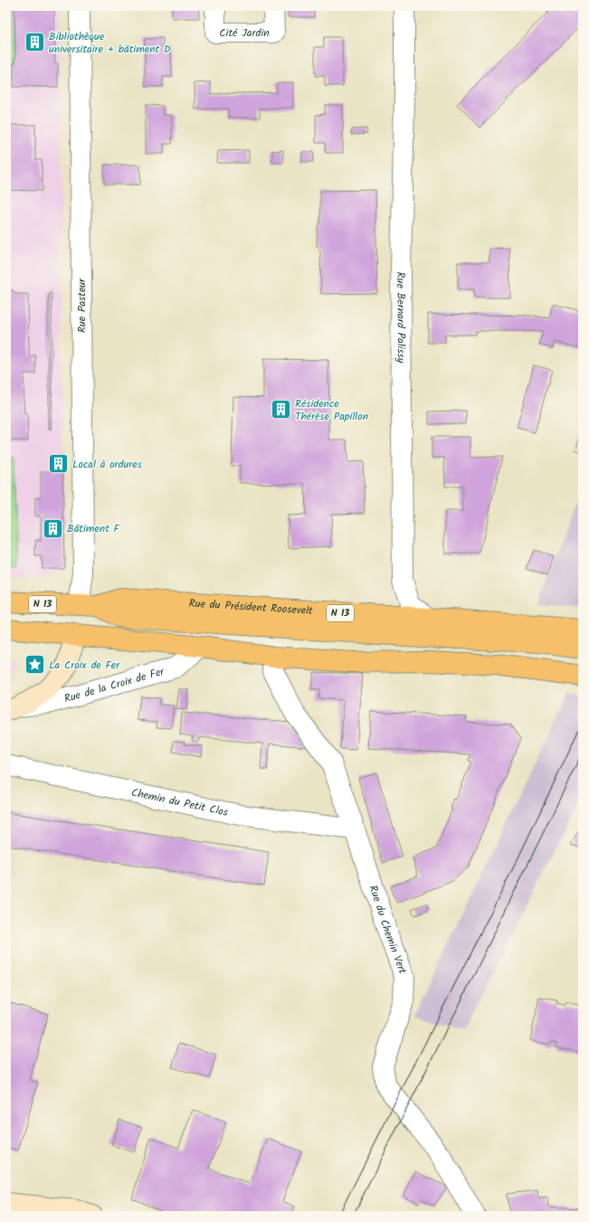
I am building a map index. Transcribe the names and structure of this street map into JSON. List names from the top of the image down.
{
  "streets": {
    "main road": ["N 13", "Rue du Président Roosevelt"],
    "street": [
      "Cité Jardin",
      "Rue Pasteur",
      "Rue Bernard Palissy",
      "Rue de la Croix de Fer",
      "Chemin du Petit Clos",
      "Rue du Chemin Vert"
    ]
  },
  "crossings": [
    ["Rue Pasteur", "Rue du Président Roosevelt"],
    ["Rue Bernard Palissy", "Rue du Président Roosevelt"],
    ["Chemin du Petit Clos", "Rue du Chemin Vert"]
  ],
  "places": {
    "building": [
      "Bibliothèque universitaire + bâtiment D",
      "Résidence Thérèse Papillon",
      "Local à ordures",
      "Bâtiment F"
    ],
    "place": ["La Croix de Fer"]
  }
}
